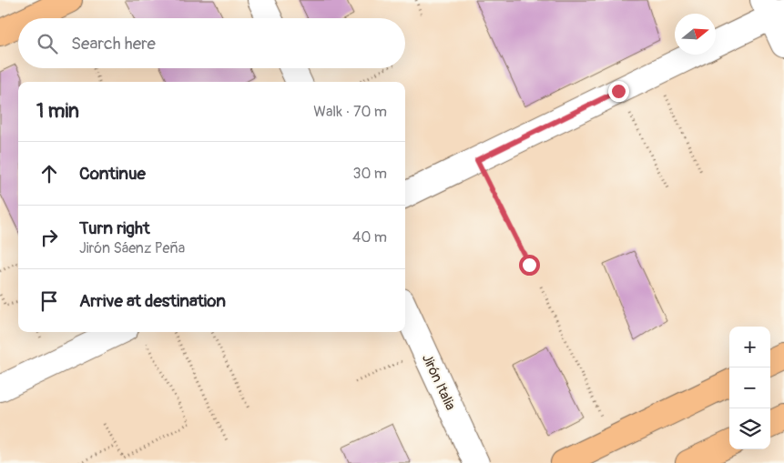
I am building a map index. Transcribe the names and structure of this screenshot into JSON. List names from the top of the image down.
{
  "streets": {
    "street": ["Jirón Italia"]
  },
  "north": "right",
  "page": {
    "search": "Search here",
    "heading": ["1 min", "Walk · 70 m"],
    "list": [
      ["Continue", "30 m"],
      ["Turn right", "Jirón Sáenz Peña", "40 m"],
      "Arrive at destination"
    ],
    "map_buttons": ["+", "−"]
  }
}
